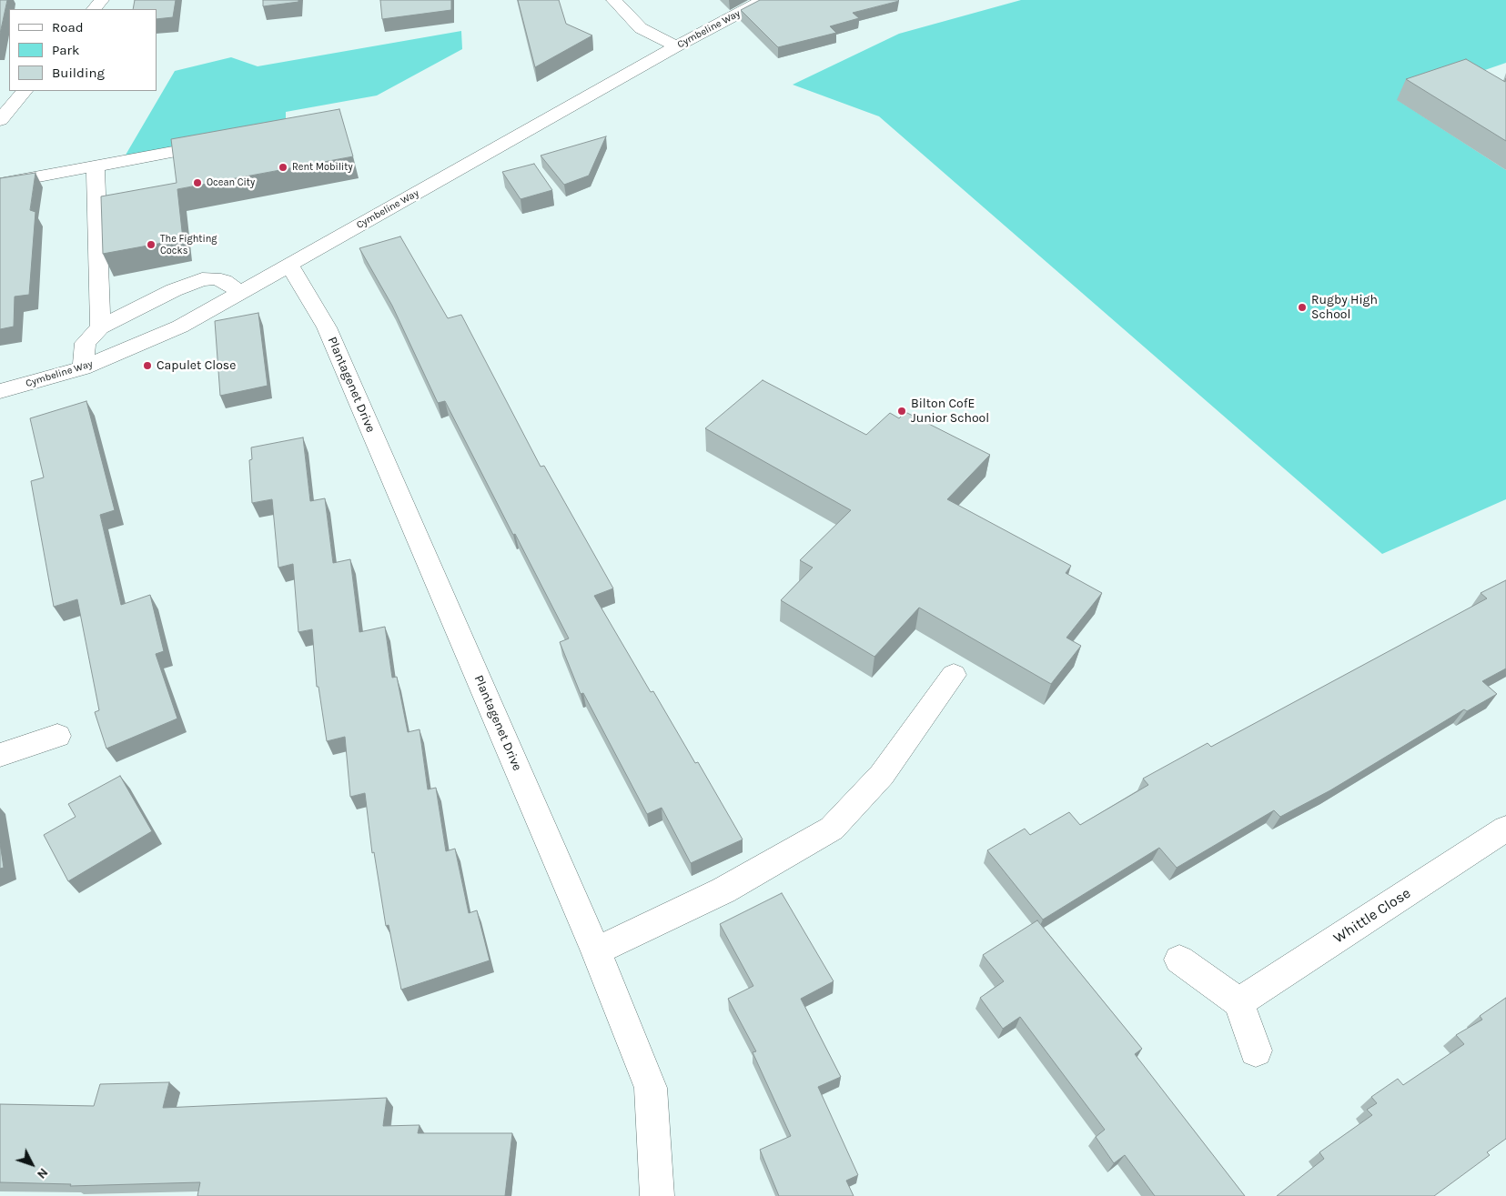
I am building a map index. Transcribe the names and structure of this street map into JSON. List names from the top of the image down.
{
  "streets": {
    "street": ["Cymbeline Way", "Plantagenet Drive", "Whittle Close"]
  },
  "crossings": [
    ["Cymbeline Way", "Plantagenet Drive"]
  ],
  "places": [
    "Rent Mobility",
    "Ocean City",
    "The Fighting Cocks",
    "Rugby High School",
    "Capulet Close",
    "Bilton CofE Junior School"
  ],
  "legend": ["Road", "Park", "Building"],
  "north": "bottom right"
}
